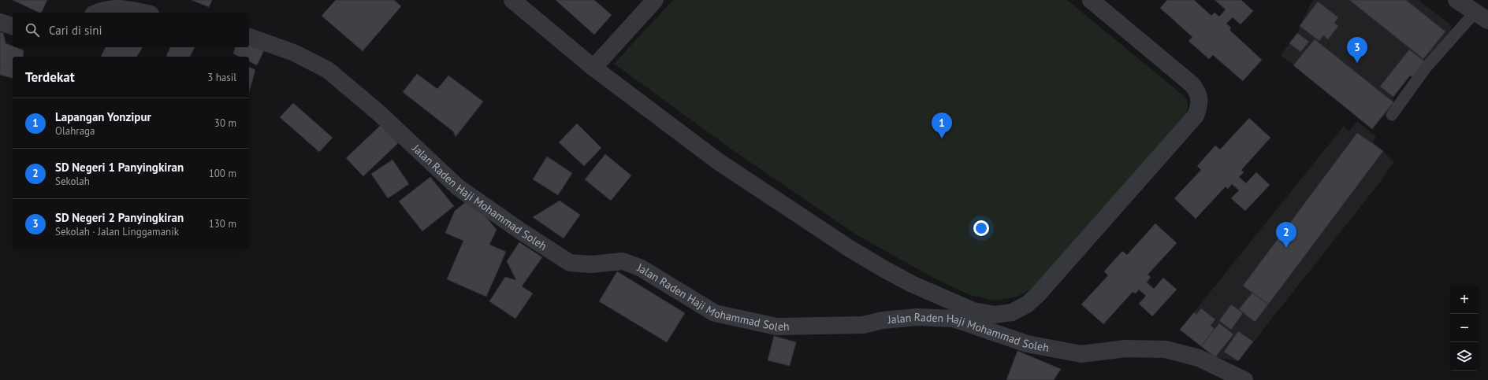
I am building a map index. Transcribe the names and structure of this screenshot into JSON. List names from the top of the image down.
{
  "streets": {
    "street": ["Jalan Raden Haji Mohammad Soleh"]
  },
  "page": {
    "search": "Cari di sini",
    "pins": ["3", "1", "2"],
    "heading": ["Terdekat", "3 hasil"],
    "list": [
      {
        "mark": "1",
        "name": "Lapangan Yonzipur",
        "note": "Olahraga",
        "value": "30 m"
      },
      {
        "mark": "2",
        "name": "SD Negeri 1 Panyingkiran",
        "note": "Sekolah",
        "value": "100 m"
      },
      {
        "mark": "3",
        "name": "SD Negeri 2 Panyingkiran",
        "note": "Sekolah · Jalan Linggamanik",
        "value": "130 m"
      }
    ],
    "map_buttons": ["+", "−"]
  }
}
